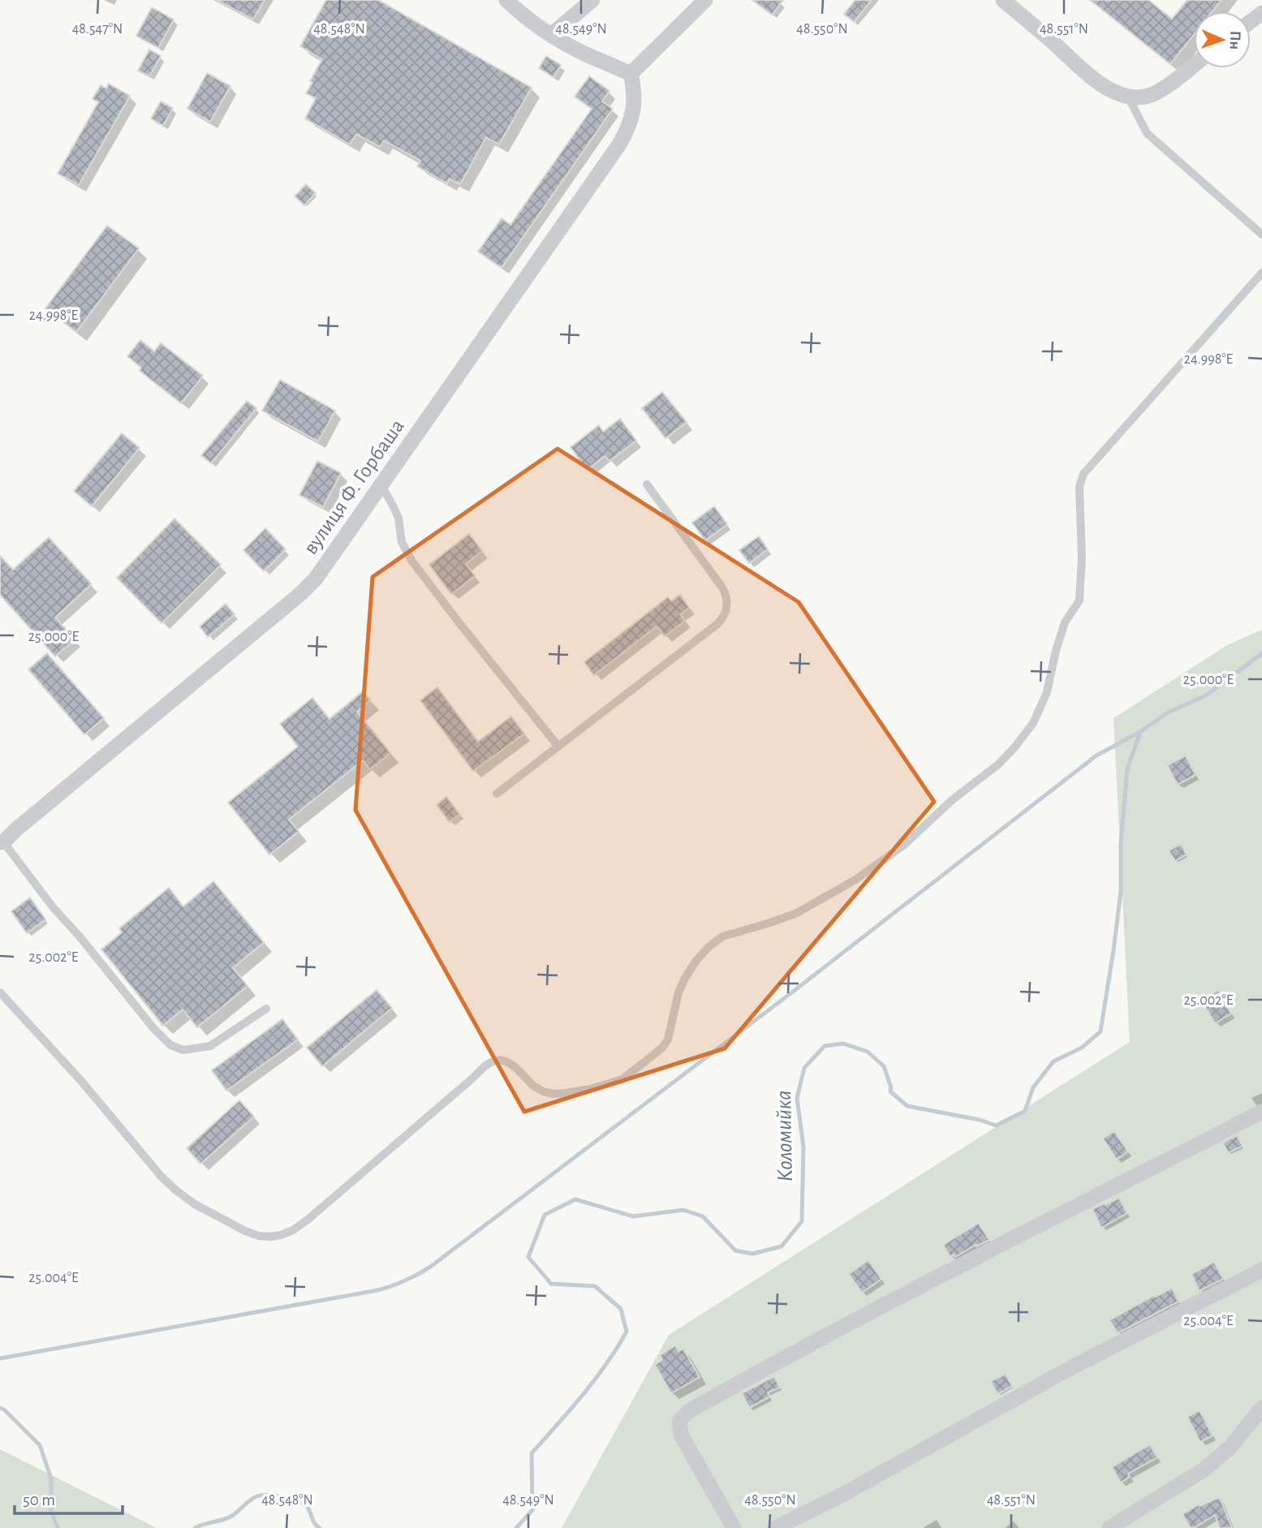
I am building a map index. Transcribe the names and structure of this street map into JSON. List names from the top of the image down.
{
  "streets": {
    "street": ["вулиця Ф. Горбаша"]
  },
  "water": ["Коломийка"],
  "scale_bar": "50 m",
  "north": "right",
  "coordinates": [
    "48.547°N",
    "48.548°N",
    "48.549°N",
    "48.550°N",
    "48.551°N",
    "24.998°E",
    "25.000°E",
    "25.002°E",
    "25.004°E"
  ]
}
